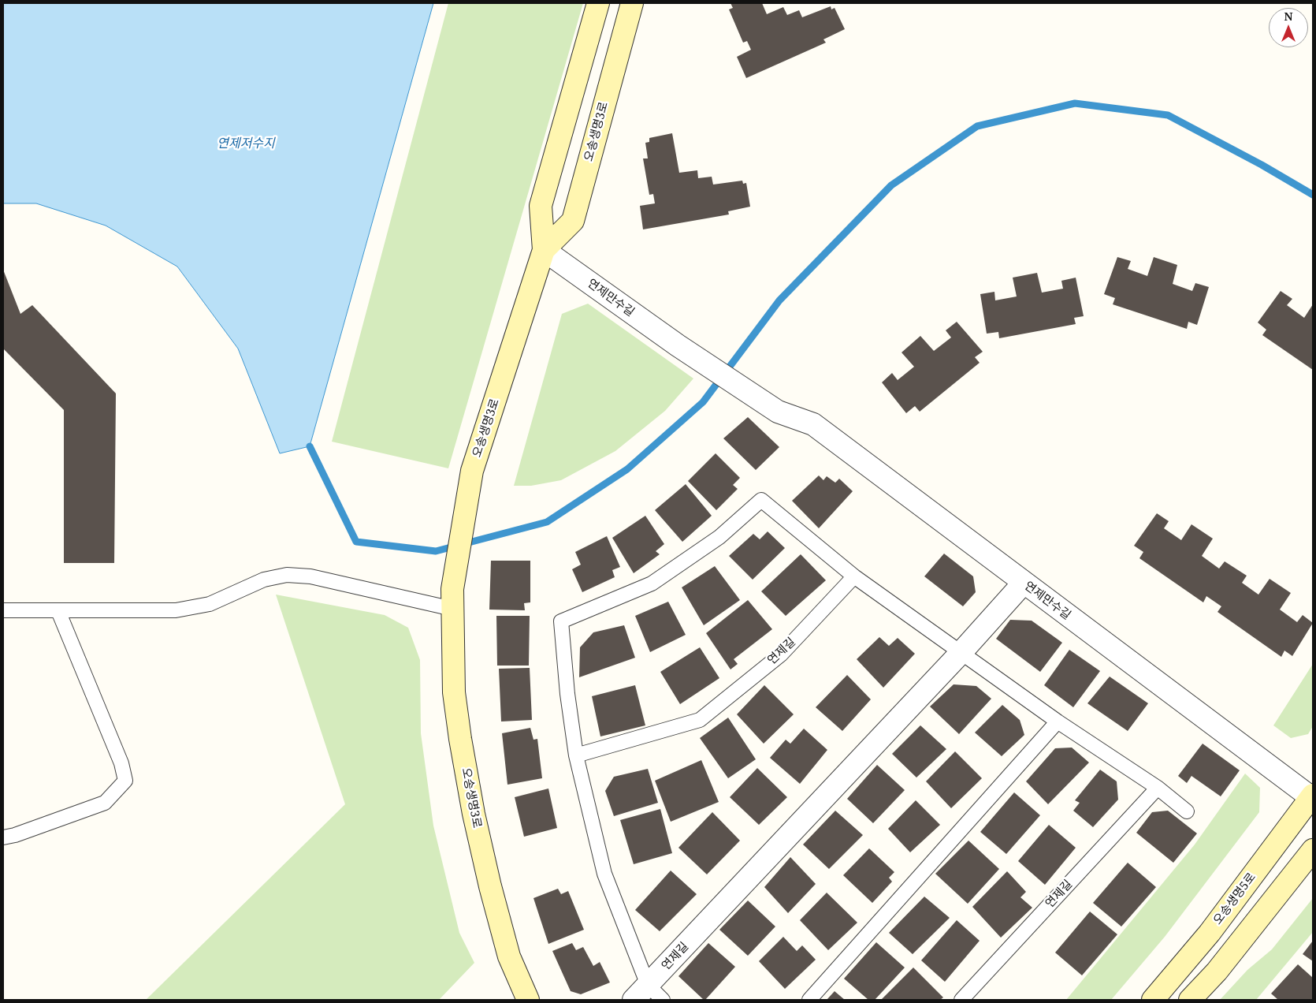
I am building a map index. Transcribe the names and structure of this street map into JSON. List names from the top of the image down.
{
  "streets": {
    "street": [
      "오송생명3로",
      "연제만수길",
      "연제길",
      "오송생명5로"
    ]
  },
  "crossings": [
    ["오송생명3로", "연제만수길"],
    ["연제만수길", "연제길"],
    ["연제만수길", "오송생명5로"]
  ],
  "water": ["연제저수지"],
  "north": "top"
}
